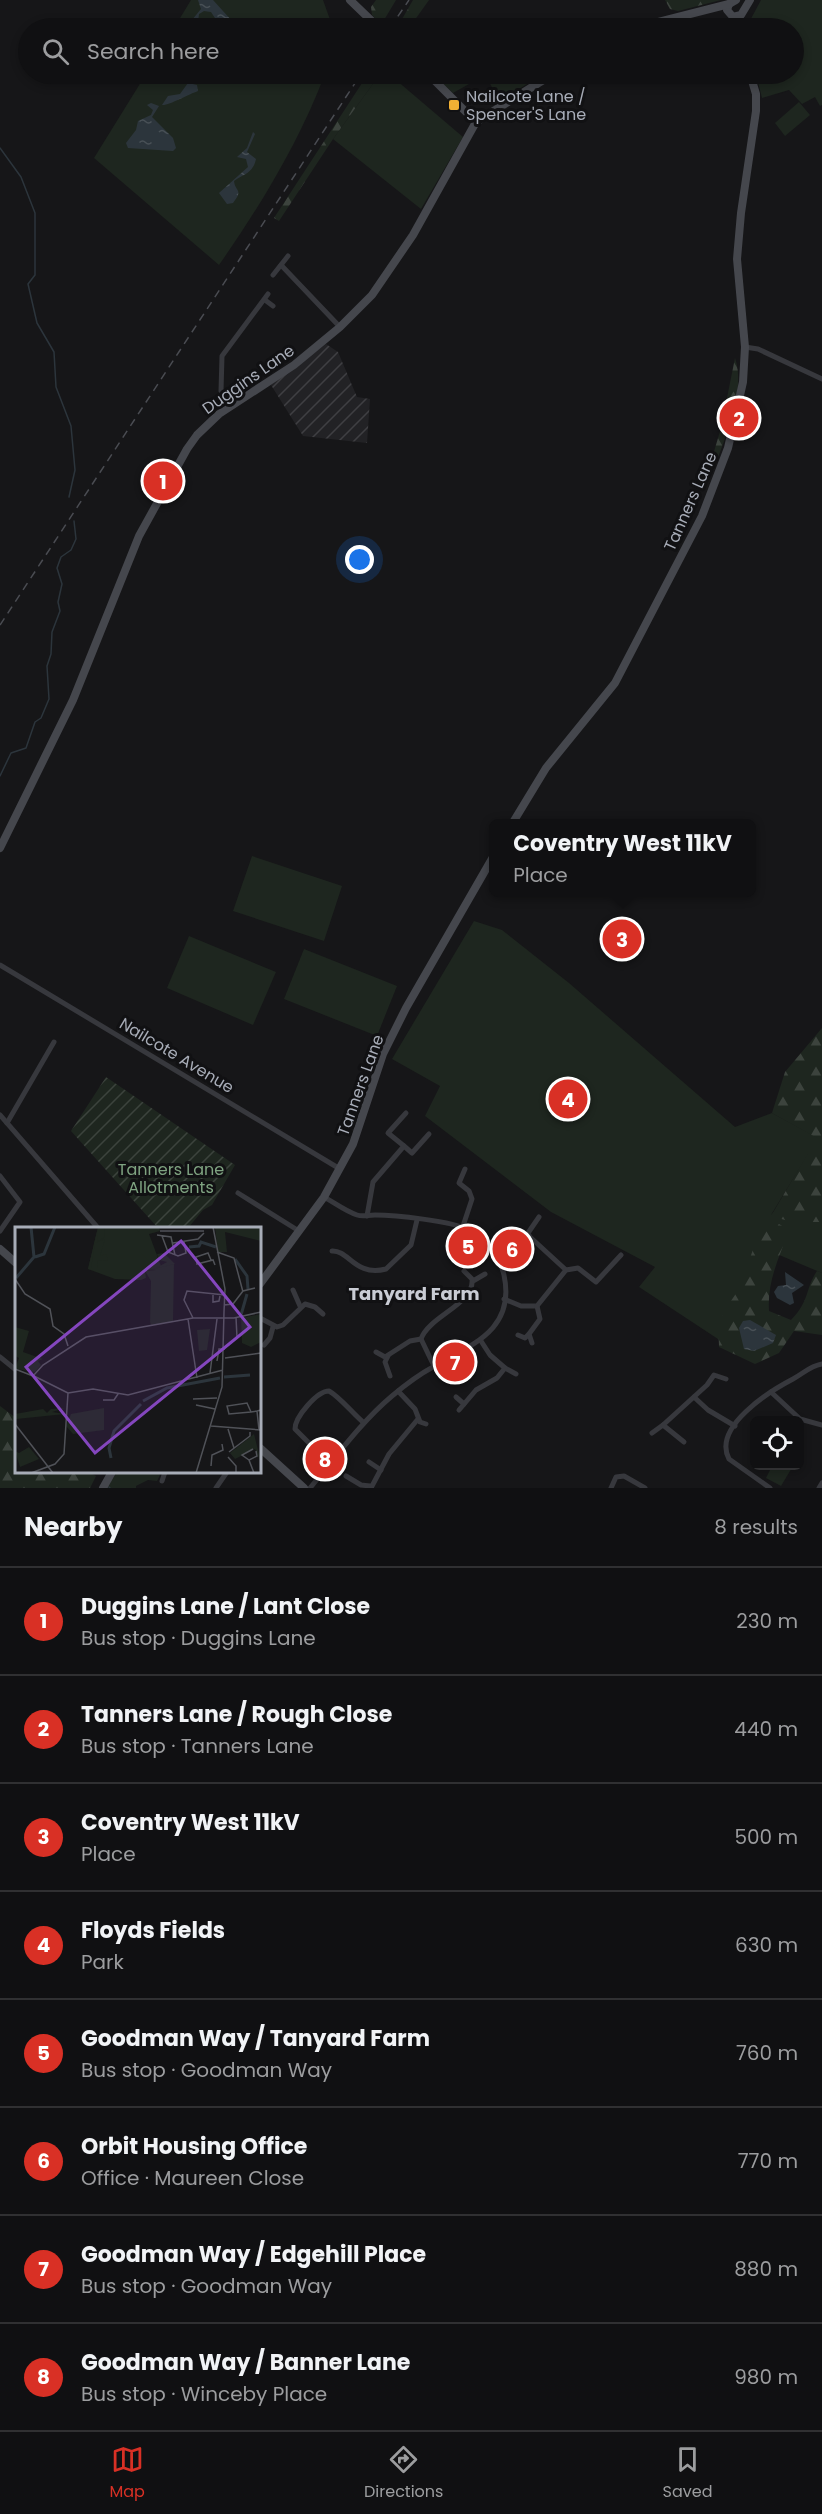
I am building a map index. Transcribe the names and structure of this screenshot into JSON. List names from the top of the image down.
{
  "streets": {
    "main road": ["Duggins Lane", "Tanners Lane"],
    "street": ["Nailcote Avenue"]
  },
  "crossings": [
    ["Tanners Lane", "Nailcote Avenue"]
  ],
  "districts": ["Tanyard Farm"],
  "parks": ["Tanners Lane Allotments"],
  "places": {
    "transit": ["Nailcote Lane / Spencer'S Lane"]
  },
  "page": {
    "search": "Search here",
    "pins": [
      "2",
      "1",
      "3",
      "4",
      "5",
      "6",
      "7",
      "8"
    ],
    "popup": ["Coventry West 11kV", "Place"],
    "heading": ["Nearby", "8 results"],
    "list": [
      {
        "mark": "1",
        "name": "Duggins Lane / Lant Close",
        "note": "Bus stop · Duggins Lane",
        "value": "230 m"
      },
      {
        "mark": "2",
        "name": "Tanners Lane / Rough Close",
        "note": "Bus stop · Tanners Lane",
        "value": "440 m"
      },
      {
        "mark": "3",
        "name": "Coventry West 11kV",
        "note": "Place",
        "value": "500 m"
      },
      {
        "mark": "4",
        "name": "Floyds Fields",
        "note": "Park",
        "value": "630 m"
      },
      {
        "mark": "5",
        "name": "Goodman Way / Tanyard Farm",
        "note": "Bus stop · Goodman Way",
        "value": "760 m"
      },
      {
        "mark": "6",
        "name": "Orbit Housing Office",
        "note": "Office · Maureen Close",
        "value": "770 m"
      },
      {
        "mark": "7",
        "name": "Goodman Way / Edgehill Place",
        "note": "Bus stop · Goodman Way",
        "value": "880 m"
      },
      {
        "mark": "8",
        "name": "Goodman Way / Banner Lane",
        "note": "Bus stop · Winceby Place",
        "value": "980 m"
      }
    ],
    "nav": ["Map", "Directions", "Saved"]
  }
}
